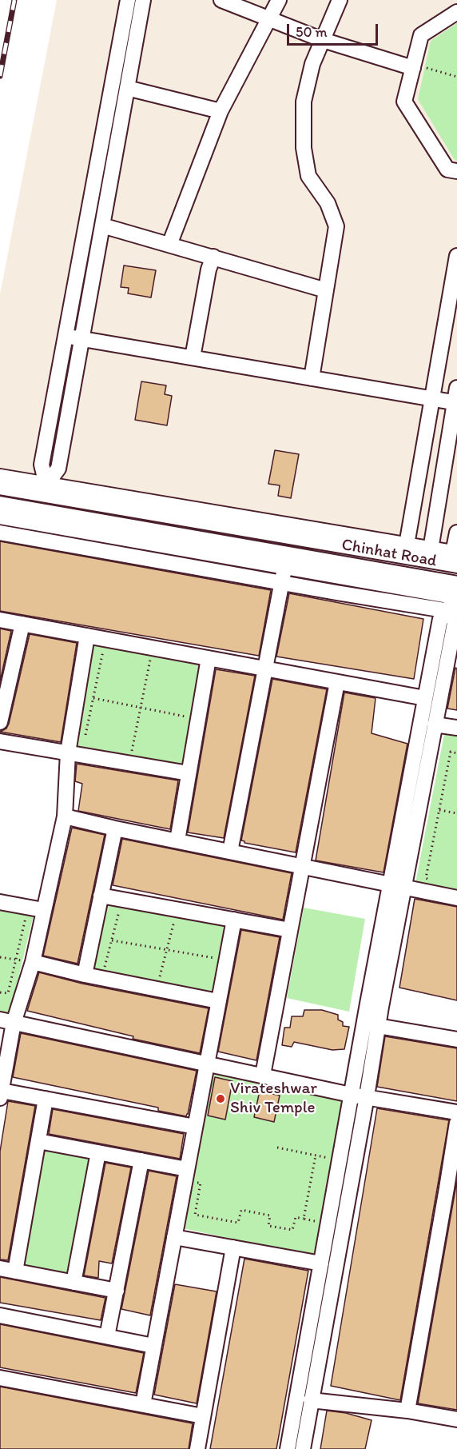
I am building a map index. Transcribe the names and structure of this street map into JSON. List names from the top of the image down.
{
  "streets": {
    "street": ["Chinhat Road"]
  },
  "places": ["Virateshwar Shiv Temple"],
  "scale_bar": "50 m"
}
